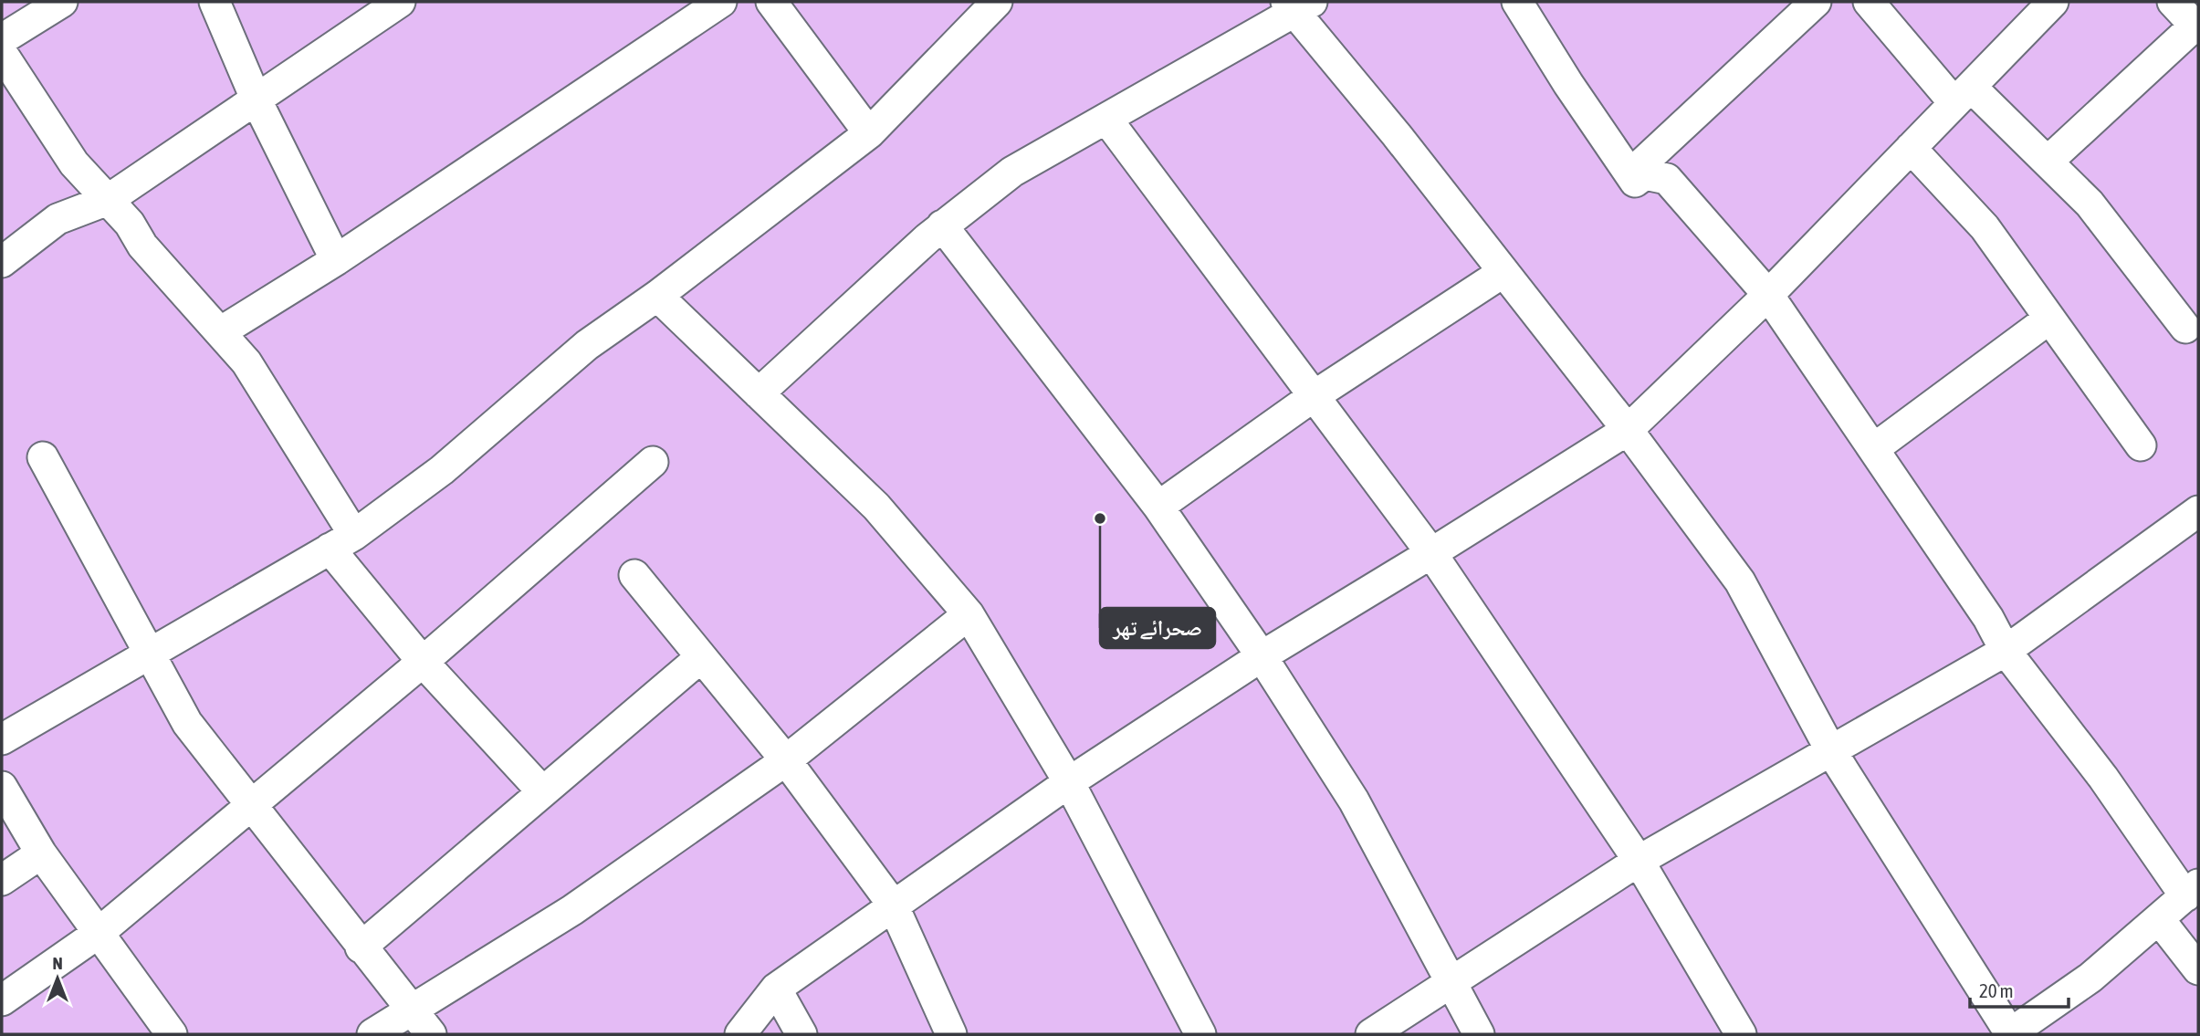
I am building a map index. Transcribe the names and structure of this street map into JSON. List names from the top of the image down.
{
  "places": ["صحرائے تھر"],
  "scale_bar": "20 m",
  "north": "top"
}
